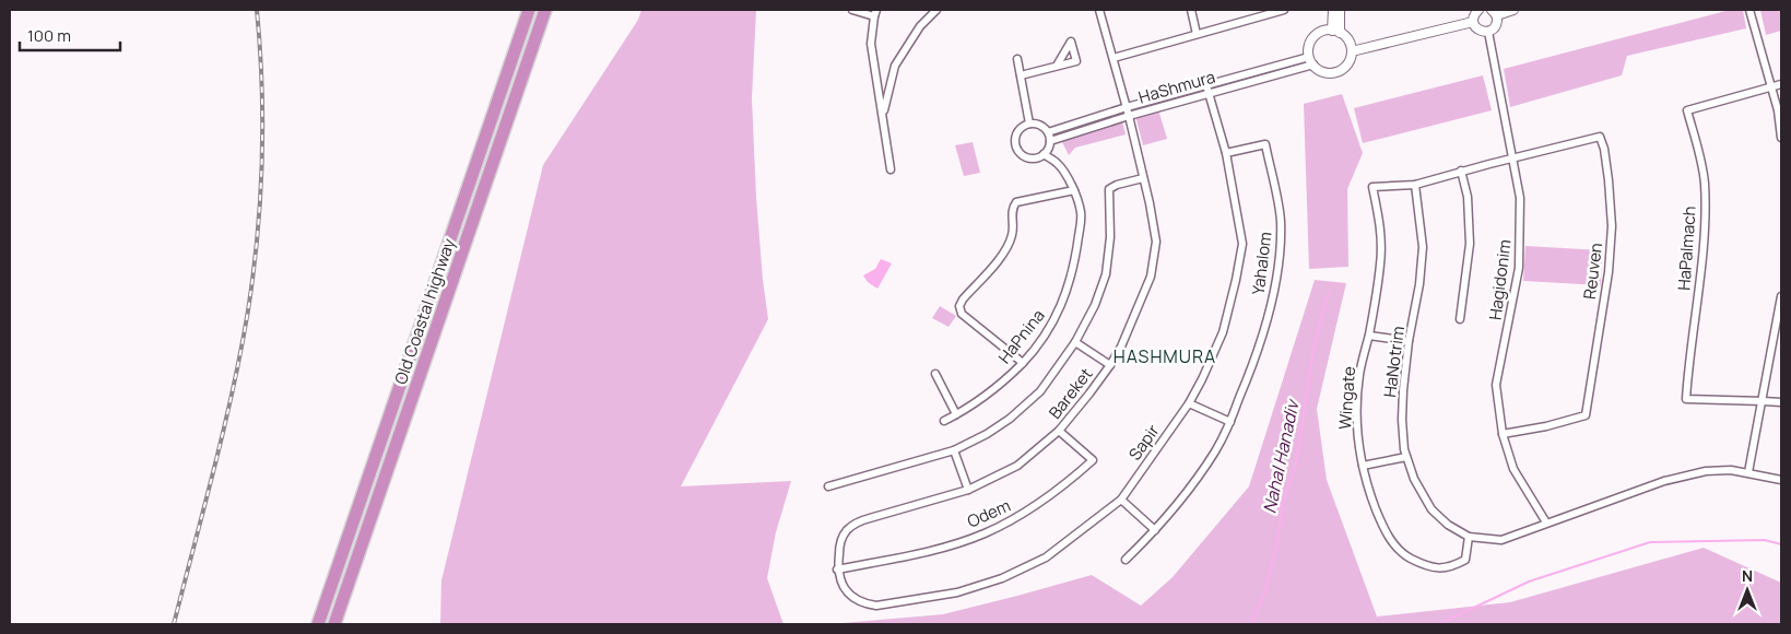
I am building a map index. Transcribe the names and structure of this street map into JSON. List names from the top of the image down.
{
  "streets": {
    "highway": ["Old Coastal highway"],
    "street": [
      "HaShmura",
      "HaPalmach",
      "Yahalom",
      "Reuven",
      "Hagidonim",
      "HaPnina",
      "HaNotrim",
      "Bareket",
      "Wingate",
      "Sapir",
      "Odem"
    ]
  },
  "crossings": [
    ["HaShmura", "HaPnina"],
    ["HaShmura", "Bareket"],
    ["HaShmura", "Sapir"],
    ["Yahalom", "Sapir"],
    ["Reuven", "Hagidonim"],
    ["Hagidonim", "HaNotrim"],
    ["HaNotrim", "Wingate"],
    ["Bareket", "Sapir"],
    ["Bareket", "Odem"],
    ["Sapir", "Odem"]
  ],
  "districts": ["HASHMURA"],
  "water": ["Nahal Hanadiv"],
  "scale_bar": "100 m",
  "north": "top"
}
